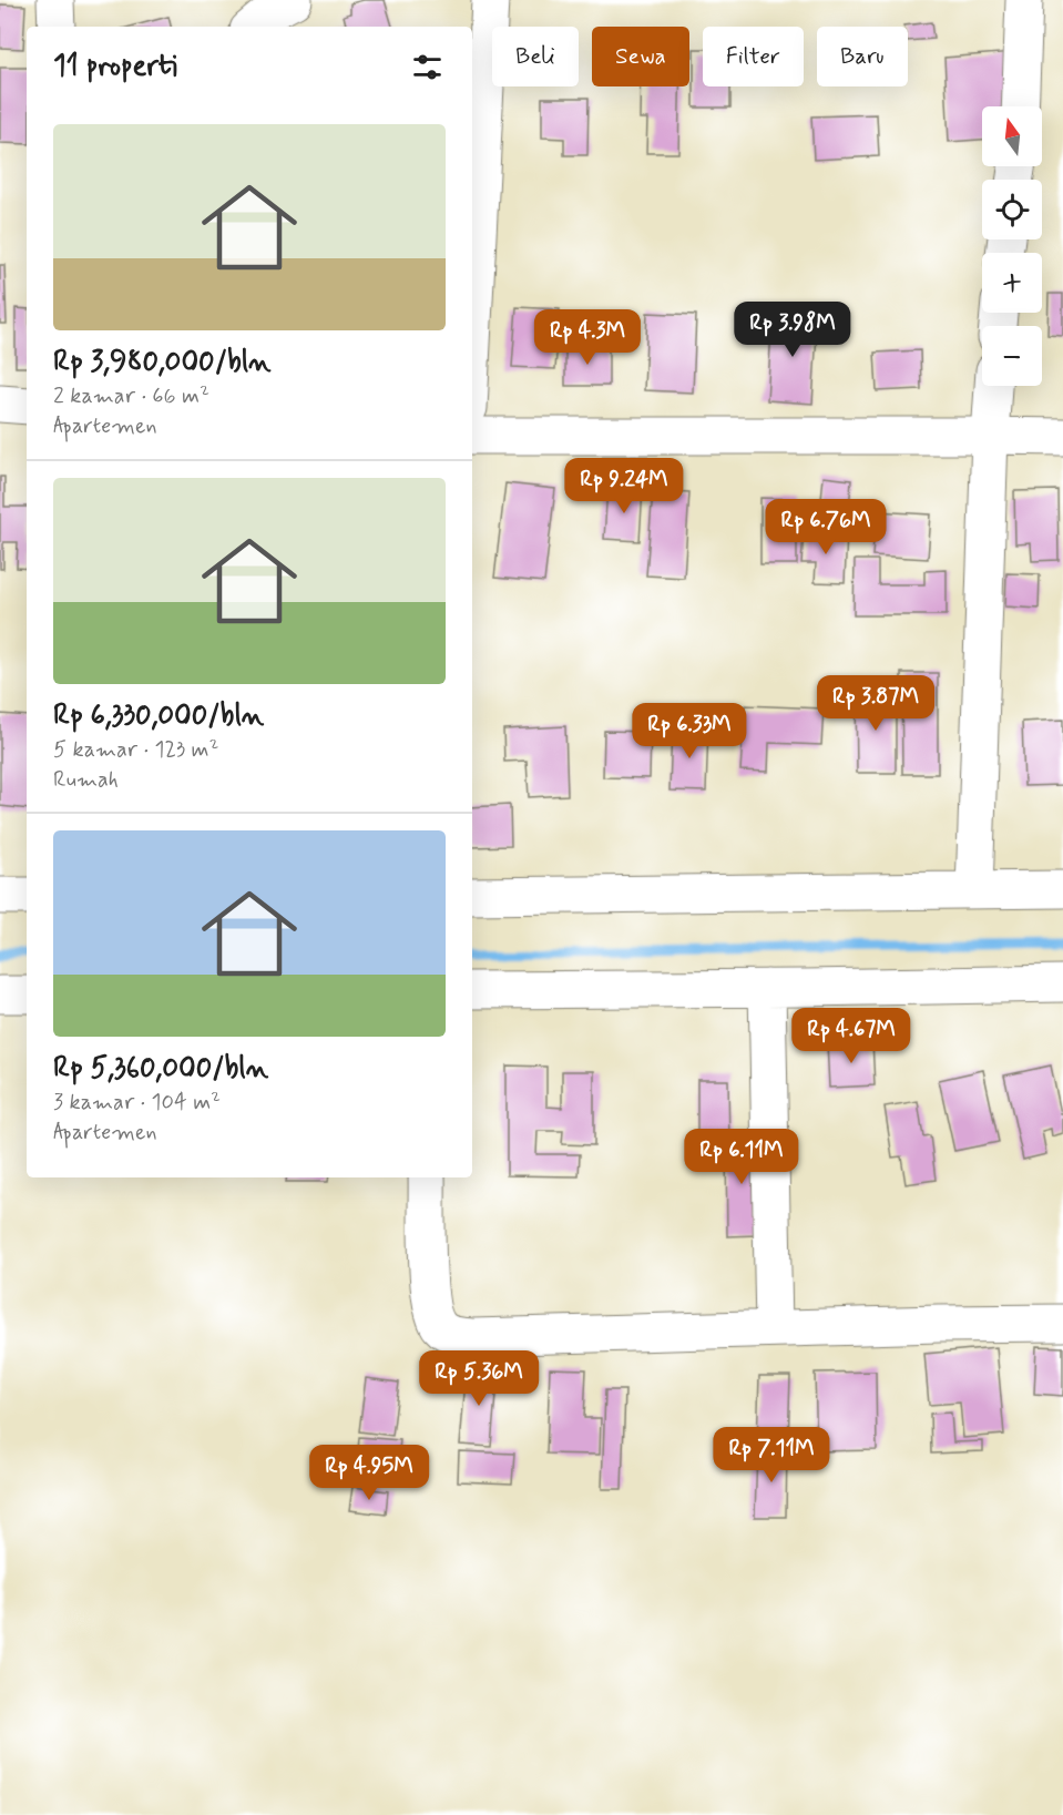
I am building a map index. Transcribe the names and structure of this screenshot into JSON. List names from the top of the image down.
{
  "north": "top",
  "page": {
    "chip": [
      "Beli",
      "Sewa",
      "Filter",
      "Baru"
    ],
    "heading": "11 properti",
    "map_buttons": ["+", "−"],
    "list": [
      {
        "name": "Rp 3,980,000/bln",
        "note": "2 kamar · 66 m² · Apartemen"
      },
      {
        "name": "Rp 6,330,000/bln",
        "note": "5 kamar · 123 m² · Rumah"
      },
      {
        "name": "Rp 5,360,000/bln",
        "note": "3 kamar · 104 m² · Apartemen"
      }
    ],
    "price": [
      "Rp 3.98M",
      "Rp 4.3M",
      "Rp 9.24M",
      "Rp 6.76M",
      "Rp 3.87M",
      "Rp 6.33M",
      "Rp 4.67M",
      "Rp 6.11M",
      "Rp 5.36M",
      "Rp 7.11M",
      "Rp 4.95M"
    ]
  }
}
